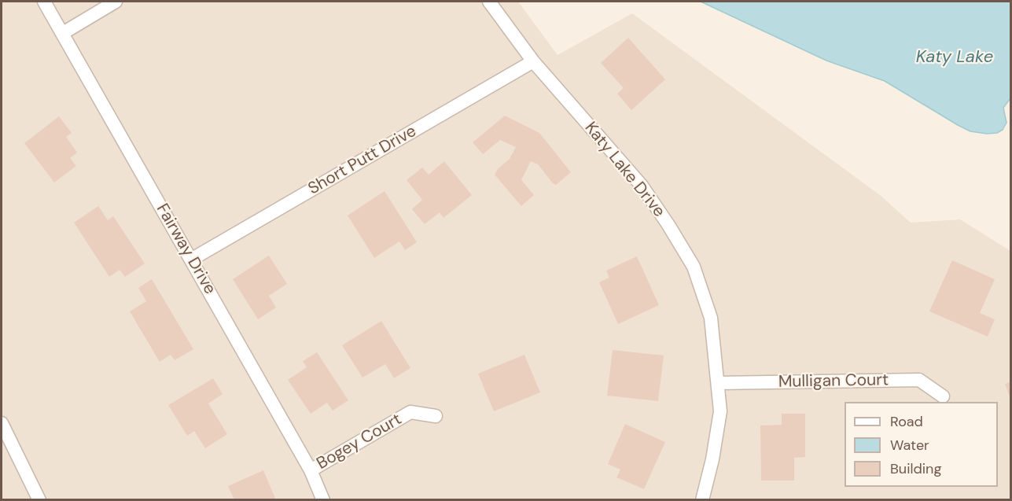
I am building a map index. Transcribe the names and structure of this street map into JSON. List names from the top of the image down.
{
  "streets": {
    "street": [
      "Short Putt Drive",
      "Katy Lake Drive",
      "Fairway Drive",
      "Mulligan Court",
      "Bogey Court"
    ]
  },
  "crossings": [
    ["Short Putt Drive", "Katy Lake Drive"],
    ["Short Putt Drive", "Fairway Drive"],
    ["Katy Lake Drive", "Mulligan Court"],
    ["Fairway Drive", "Bogey Court"]
  ],
  "water": ["Katy Lake"],
  "legend": ["Road", "Water", "Building"]
}
